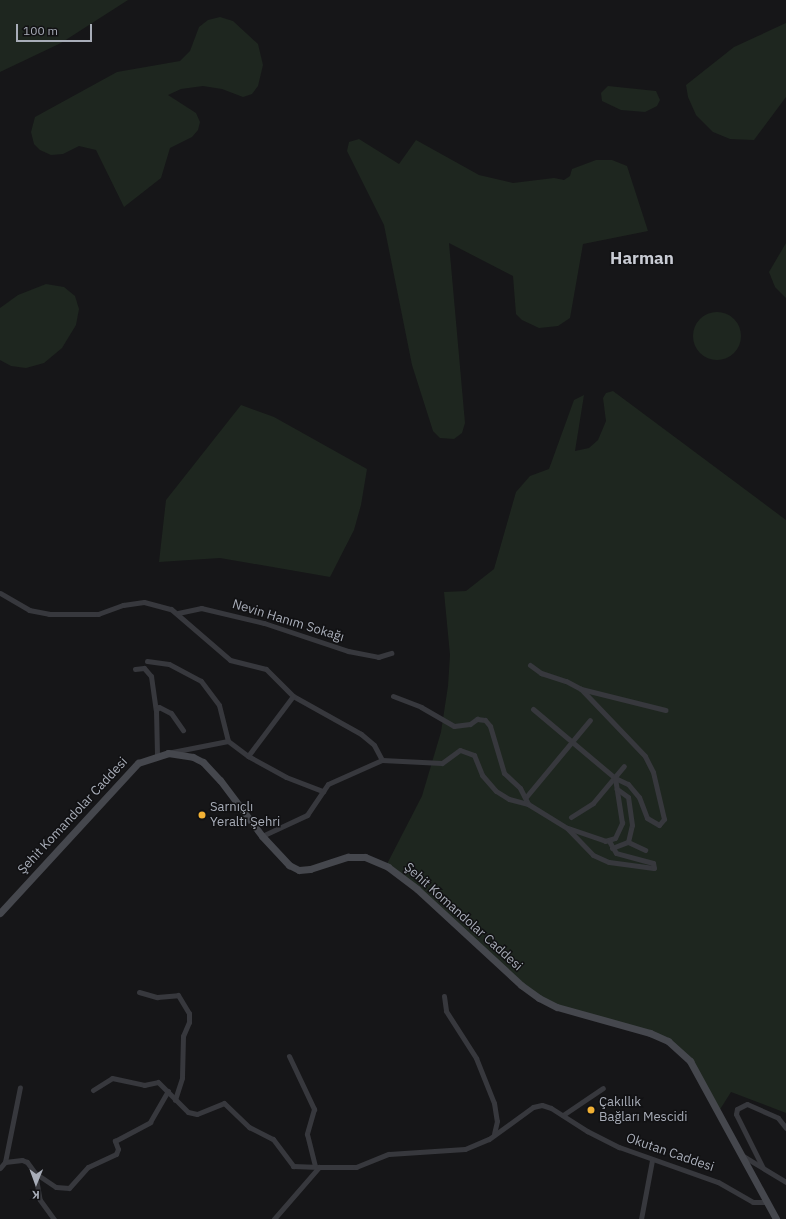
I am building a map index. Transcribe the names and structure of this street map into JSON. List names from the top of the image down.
{
  "streets": {
    "main road": ["Şehit Komandolar Caddesi"],
    "street": ["Nevin Hanım Sokağı", "Okutan Caddesi"]
  },
  "crossings": [
    ["Şehit Komandolar Caddesi", "Okutan Caddesi"]
  ],
  "districts": ["Harman"],
  "places": ["Sarnıçlı Yeraltı Şehri", "Çakıllık Bağları Mescidi"],
  "scale_bar": "100 m",
  "north": "bottom"
}
